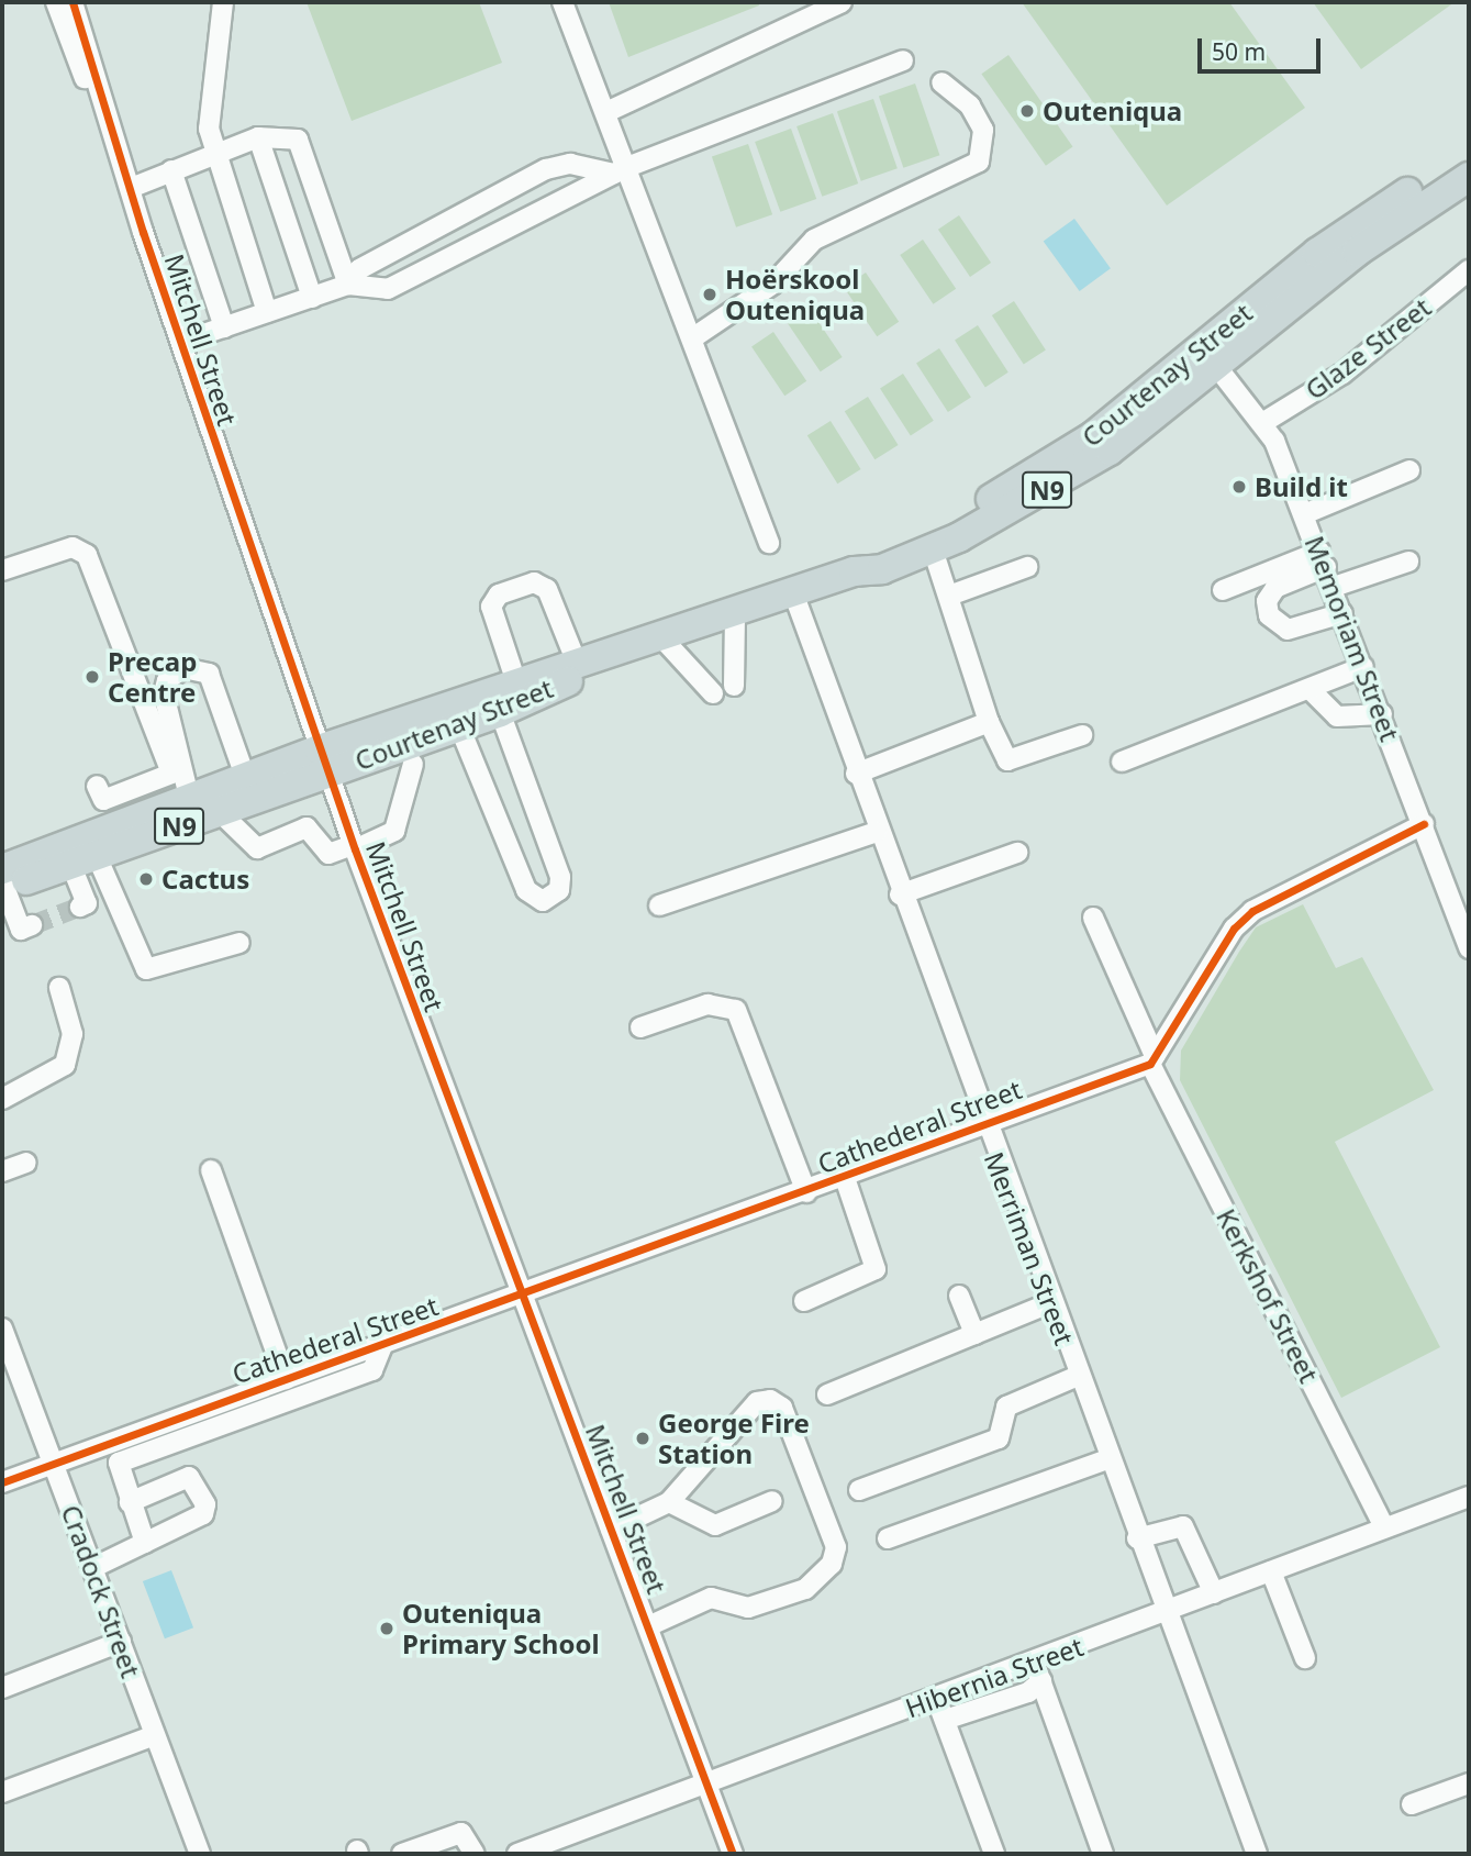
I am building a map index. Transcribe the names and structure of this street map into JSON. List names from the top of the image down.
{
  "streets": {
    "highway": ["Courtenay Street", "N9"],
    "street": [
      "Mitchell Street",
      "Glaze Street",
      "Memoriam Street",
      "Cathederal Street",
      "Merriman Street",
      "Kerkshof Street",
      "Cradock Street",
      "Hibernia Street"
    ]
  },
  "crossings": [
    ["Mitchell Street", "Courtenay Street"],
    ["Mitchell Street", "Cathederal Street"],
    ["Mitchell Street", "Hibernia Street"],
    ["Glaze Street", "Memoriam Street"],
    ["Courtenay Street", "Memoriam Street"],
    ["Courtenay Street", "Merriman Street"],
    ["Cathederal Street", "Merriman Street"],
    ["Cathederal Street", "Kerkshof Street"],
    ["Cathederal Street", "Cradock Street"],
    ["Merriman Street", "Hibernia Street"],
    ["Kerkshof Street", "Hibernia Street"]
  ],
  "places": [
    "Outeniqua",
    "Hoërskool Outeniqua",
    "Build it",
    "Precap Centre",
    "Cactus",
    "George Fire Station",
    "Outeniqua Primary School"
  ],
  "scale_bar": "50 m"
}
